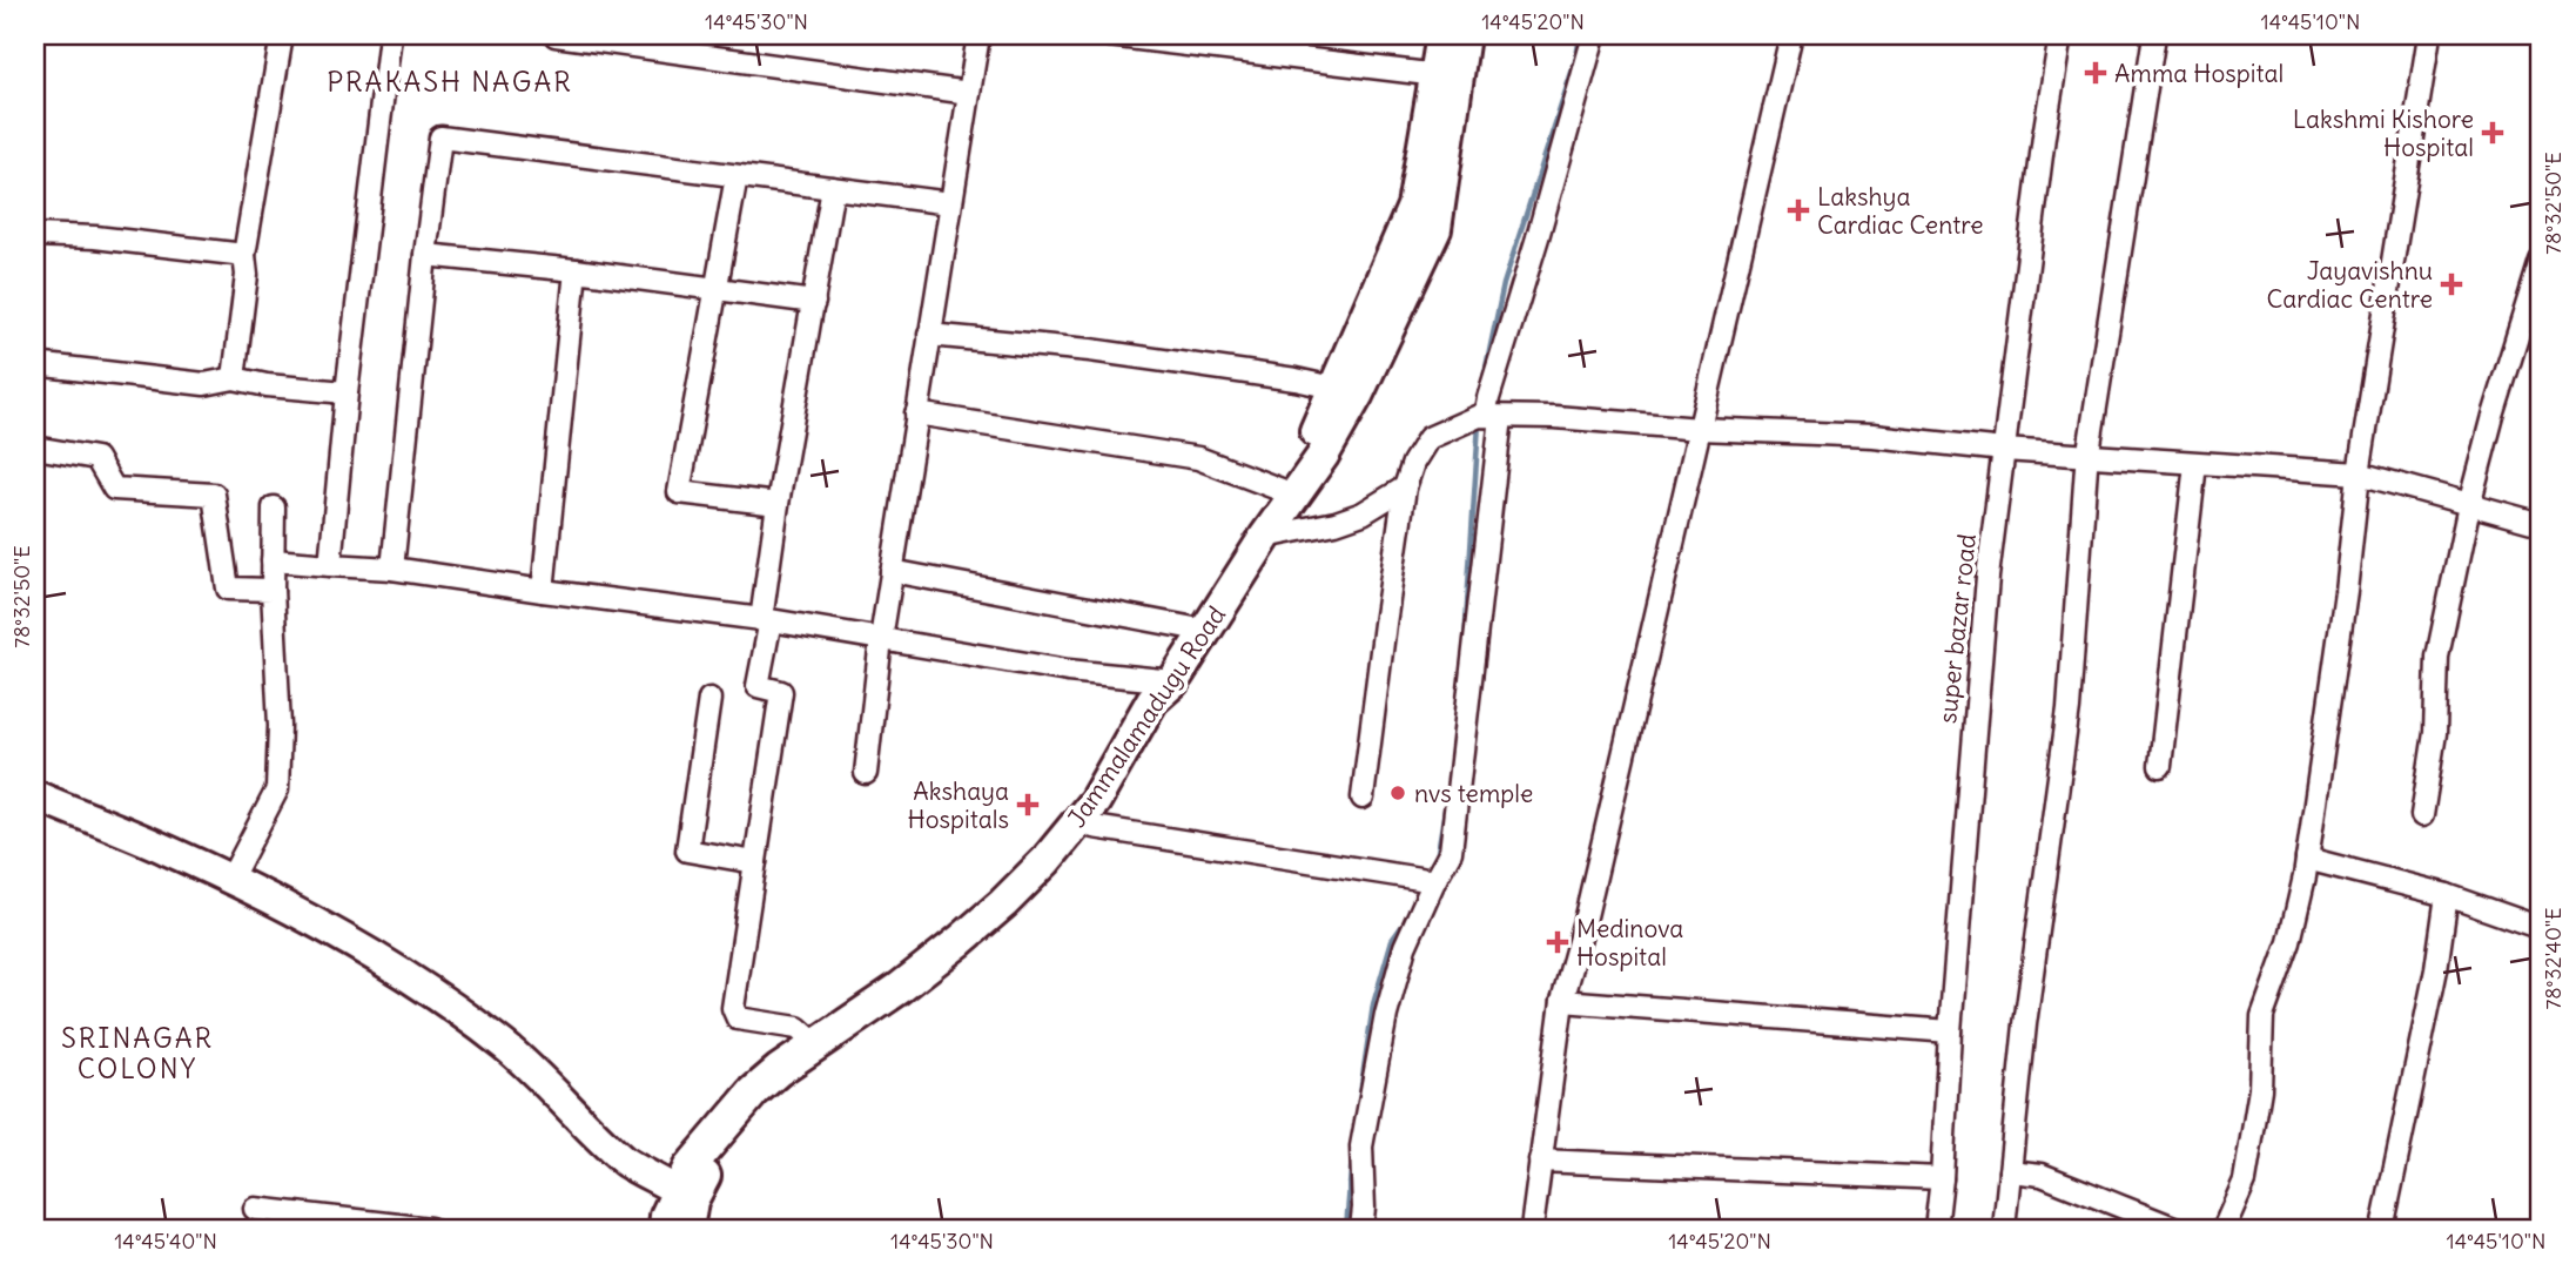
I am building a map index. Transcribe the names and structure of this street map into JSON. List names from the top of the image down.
{
  "streets": {
    "main road": ["Jammalamadugu Road"],
    "street": ["super bazar road"]
  },
  "districts": ["PRAKASH NAGAR", "SRINAGAR COLONY"],
  "places": {
    "health": [
      "Amma Hospital",
      "Lakshmi Kishore Hospital",
      "Lakshya Cardiac Centre",
      "Jayavishnu Cardiac Centre",
      "Akshaya Hospitals",
      "Medinova Hospital"
    ],
    "other": ["nvs temple"]
  },
  "coordinates": [
    "14°45'30\"N",
    "14°45'20\"N",
    "14°45'10\"N",
    "78°32'50\"E",
    "78°32'40\"E",
    "14°45'40\"N"
  ]
}
